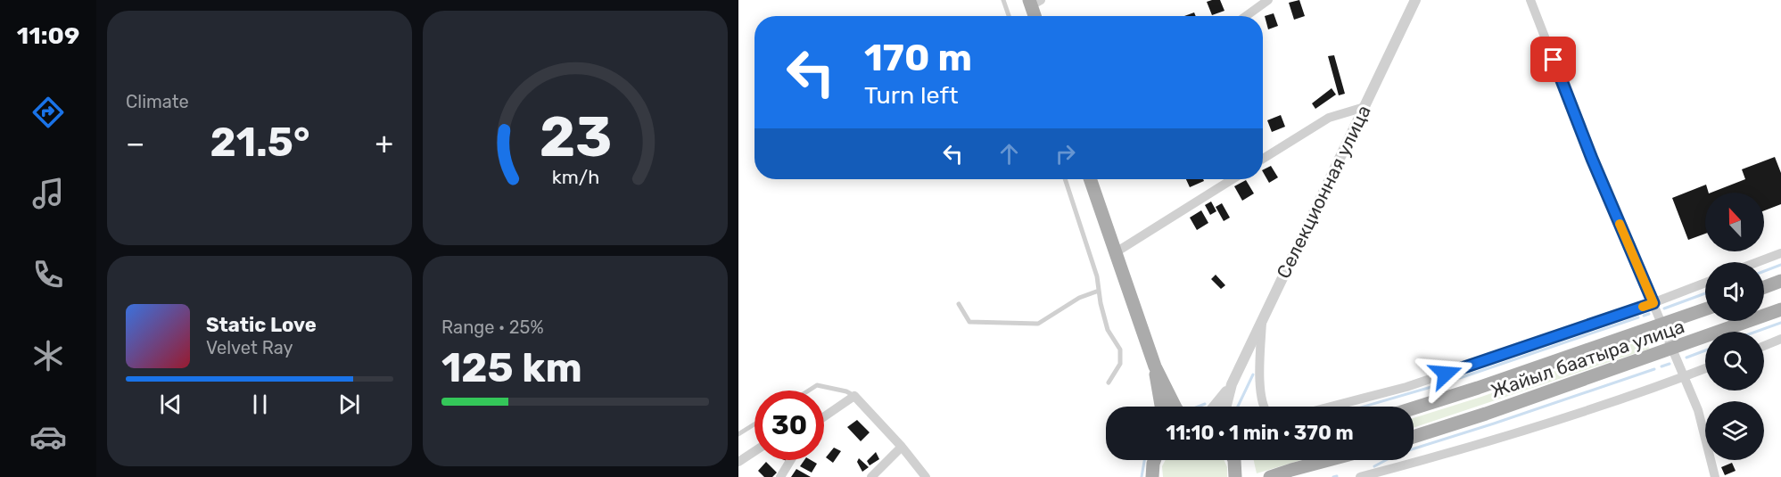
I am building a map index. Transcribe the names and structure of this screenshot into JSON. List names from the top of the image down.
{
  "streets": {
    "main road": ["Жайыл баатыра улица"],
    "street": ["Селекционная улица"]
  },
  "north": "top",
  "page": {
    "tabs": "11:09",
    "tile": [
      "Climate",
      ["Range · 25%", "125 km"]
    ],
    "turn": ["170 m", "Turn left"],
    "heat": ["−", "21.5°", "+"],
    "song": ["Static Love", "Velvet Ray"],
    "limit": "30",
    "trip": "11:10 · 1 min · 370 m",
    "gauge": ["23", "km/h"]
  }
}
